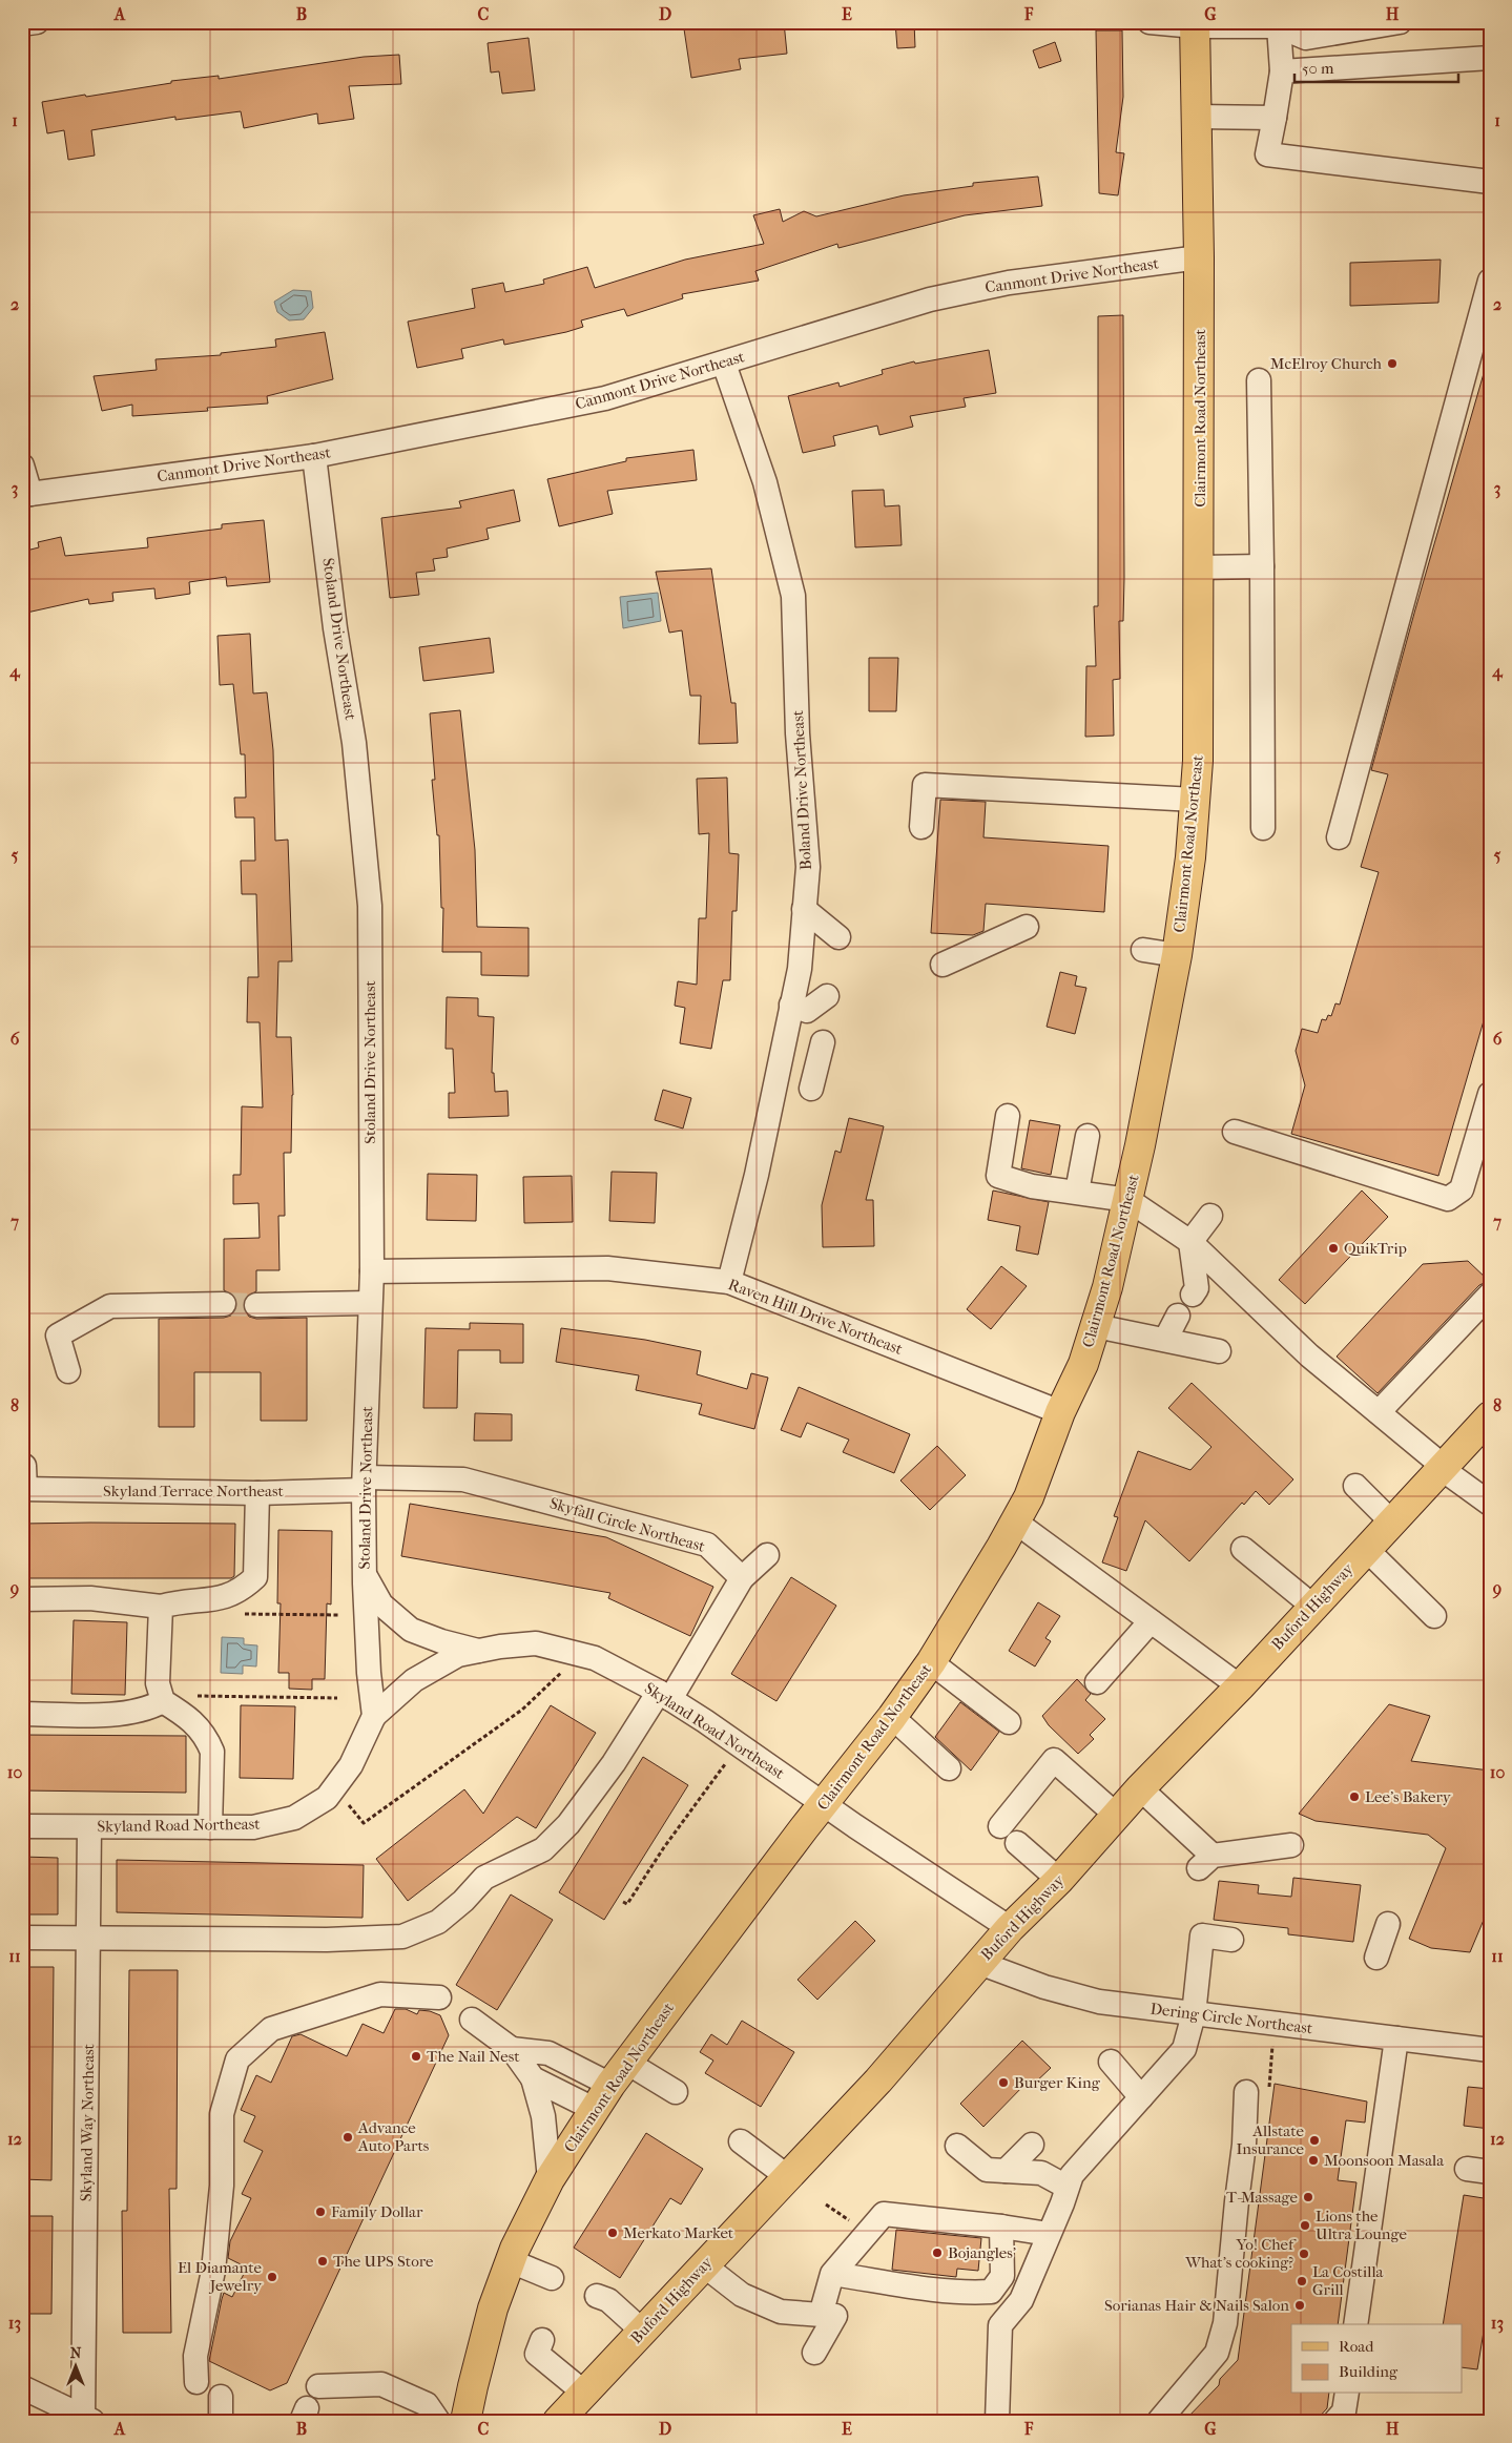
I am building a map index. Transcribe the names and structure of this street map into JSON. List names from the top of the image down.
{
  "streets": {
    "main road": ["Clairmont Road Northeast", "Buford Highway"],
    "street": [
      "Canmont Drive Northeast",
      "Stoland Drive Northeast",
      "Boland Drive Northeast",
      "Raven Hill Drive Northeast",
      "Skyland Terrace Northeast",
      "Skyfall Circle Northeast",
      "Skyland Road Northeast",
      "Dering Circle Northeast",
      "Skyland Way Northeast"
    ]
  },
  "crossings": [
    ["Canmont Drive Northeast", "Clairmont Road Northeast"],
    ["Canmont Drive Northeast", "Stoland Drive Northeast"],
    ["Canmont Drive Northeast", "Boland Drive Northeast"],
    ["Clairmont Road Northeast", "Raven Hill Drive Northeast"],
    ["Clairmont Road Northeast", "Skyland Road Northeast"],
    ["Stoland Drive Northeast", "Raven Hill Drive Northeast"],
    ["Stoland Drive Northeast", "Skyland Terrace Northeast"],
    ["Stoland Drive Northeast", "Skyfall Circle Northeast"],
    ["Stoland Drive Northeast", "Skyland Road Northeast"],
    ["Boland Drive Northeast", "Raven Hill Drive Northeast"],
    ["Skyland Terrace Northeast", "Skyfall Circle Northeast"],
    ["Buford Highway", "Skyland Road Northeast"],
    ["Buford Highway", "Dering Circle Northeast"],
    ["Skyland Road Northeast", "Skyland Way Northeast"]
  ],
  "places": [
    "McElroy Church",
    "QuikTrip",
    "Lee's Bakery",
    "The Nail Nest",
    "Burger King",
    "Advance Auto Parts",
    "Allstate Insurance",
    "Moonsoon Masala",
    "T-Massage",
    "Family Dollar",
    "Lions the Ultra Lounge",
    "Merkato Market",
    "Bojangles'",
    "Yo! Chef What's cooking?",
    "The UPS Store",
    "El Diamante Jewelry",
    "La Costilla Grill",
    "Sorianas Hair & Nails Salon"
  ],
  "legend": ["Road", "Building"],
  "scale_bar": "50 m",
  "north": "top",
  "grid": {
    "columns": [
      "A",
      "B",
      "C",
      "D",
      "E",
      "F",
      "G",
      "H"
    ],
    "rows": [
      "1",
      "2",
      "3",
      "4",
      "5",
      "6",
      "7",
      "8",
      "9",
      "10",
      "11",
      "12",
      "13"
    ]
  }
}
